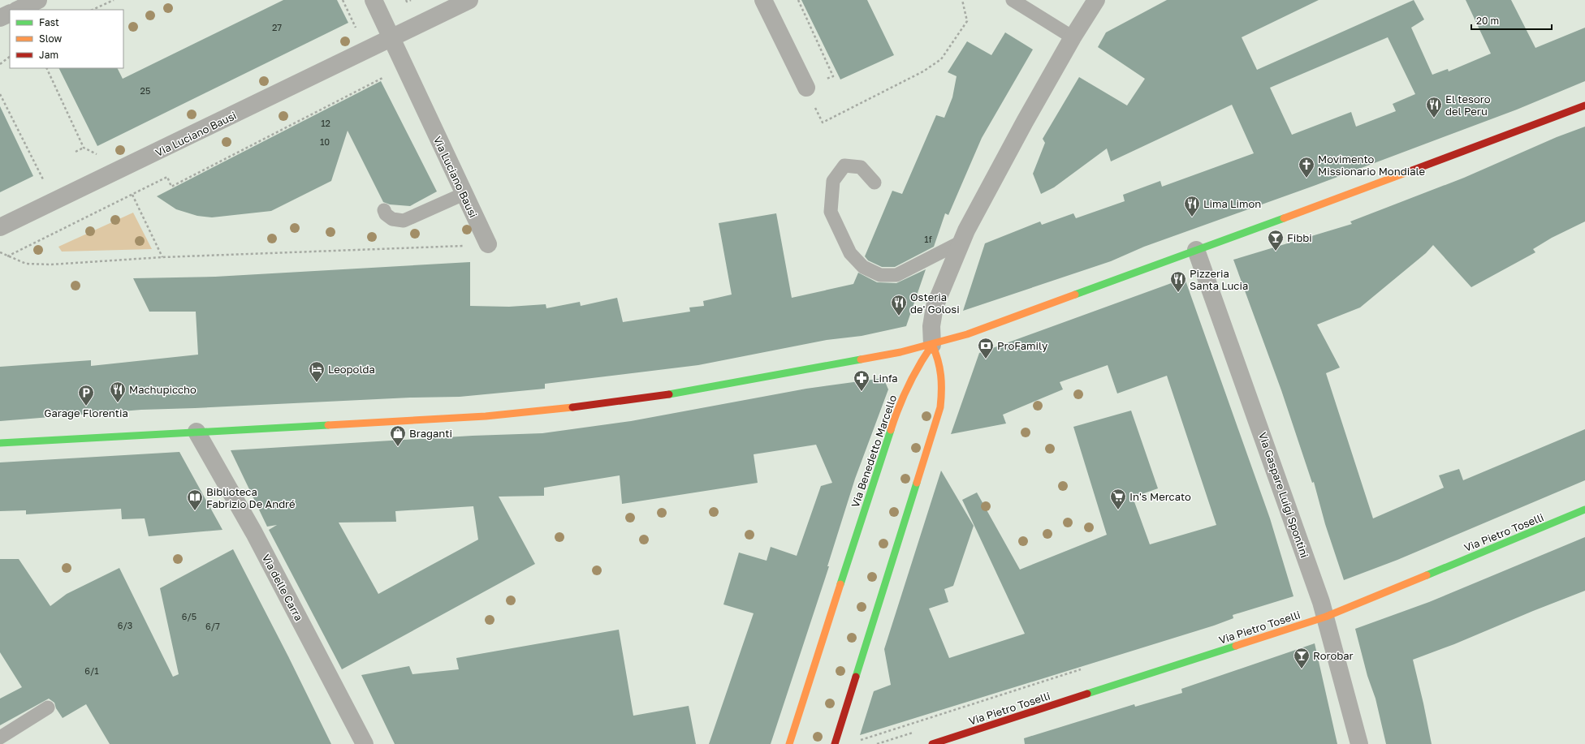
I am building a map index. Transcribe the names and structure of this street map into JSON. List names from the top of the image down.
{
  "streets": {
    "main road": ["Via Benedetto Marcello", "Via Pietro Toselli"],
    "street": ["Via Luciano Bausi", "Via Gaspare Luigi Spontini", "Via delle Carra"]
  },
  "crossings": [
    ["Via Gaspare Luigi Spontini", "Via Pietro Toselli"]
  ],
  "places": {
    "restaurant": [
      "El tesoro del Peru",
      "Lima Limon",
      "Pizzeria Santa Lucia",
      "Osteria de' Golosi",
      "Machupiccho"
    ],
    "church": ["Movimento Missionario Mondiale"],
    "bar": ["Fibbi", "Rorobar"],
    "bank": ["ProFamily"],
    "hotel": ["Leopolda"],
    "pharmacy": ["Linfa"],
    "parking": ["Garage Florentia"],
    "shop": ["Braganti"],
    "supermarket": ["In's Mercato"],
    "library": ["Biblioteca Fabrizio De André"]
  },
  "house_numbers": [
    "27",
    "25",
    "12",
    "10",
    "1f",
    "6/5",
    "6/3",
    "6/7",
    "6/1"
  ],
  "legend": ["Fast", "Slow", "Jam"],
  "scale_bar": "20 m"
}
